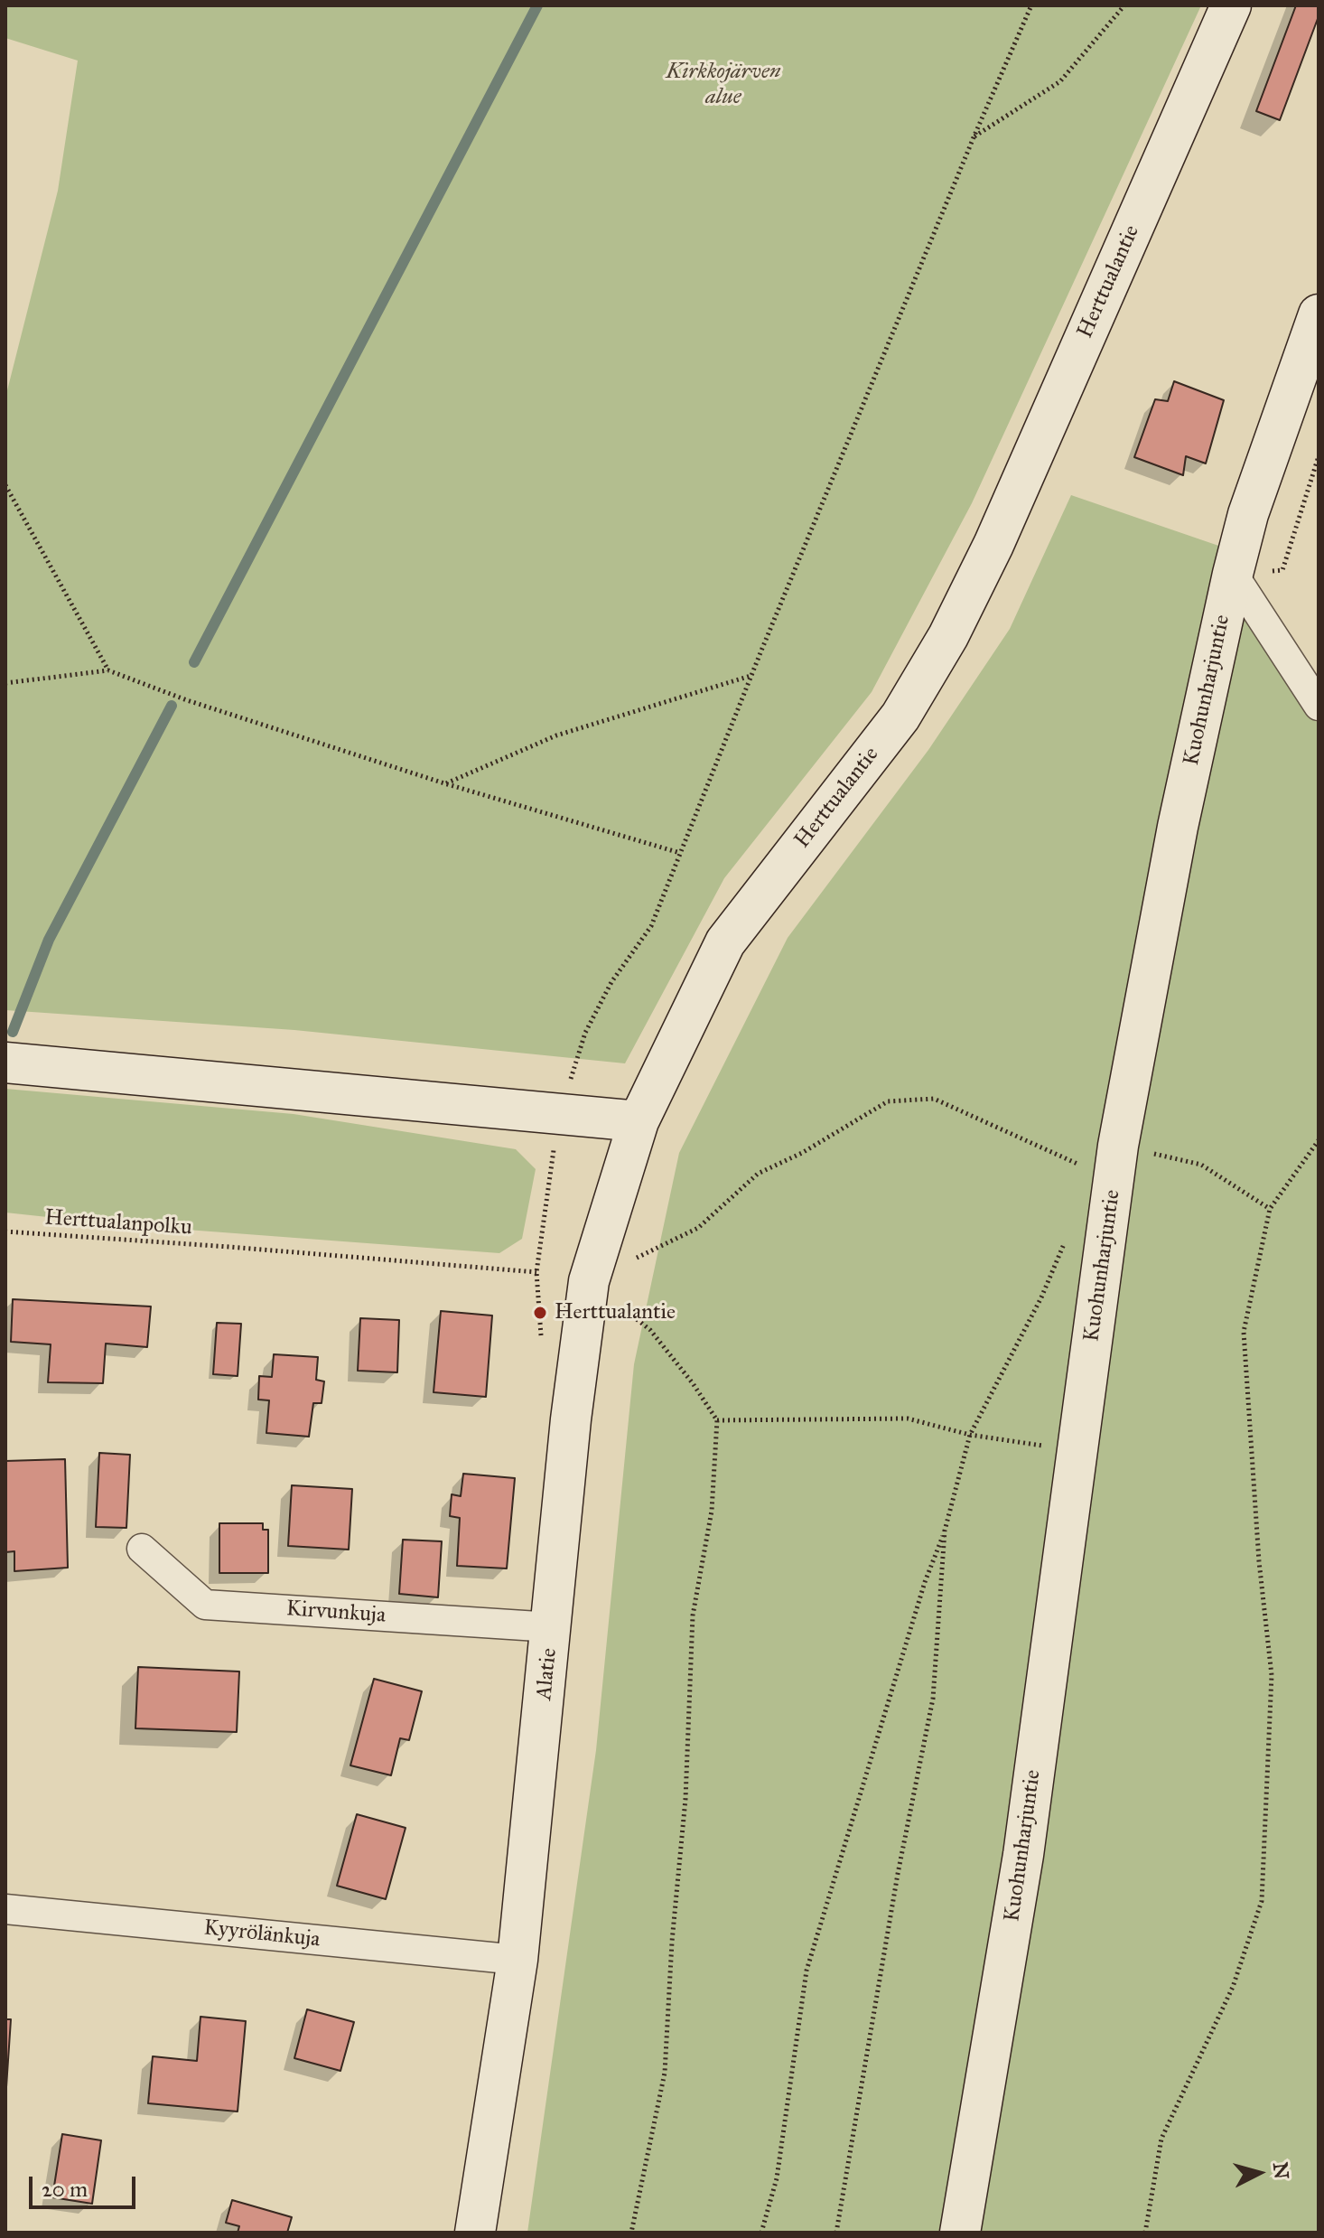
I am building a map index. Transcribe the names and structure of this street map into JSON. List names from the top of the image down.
{
  "streets": {
    "street": [
      "Herttualantie",
      "Kuohunharjuntie",
      "Kirvunkuja",
      "Alatie",
      "Kyyrölänkuja"
    ],
    "path": ["Herttualanpolku"]
  },
  "crossings": [
    ["Herttualantie", "Alatie"],
    ["Kirvunkuja", "Alatie"],
    ["Alatie", "Kyyrölänkuja"]
  ],
  "parks": ["Kirkkojärven alue"],
  "places": ["Herttualantie"],
  "scale_bar": "20 m",
  "north": "right"
}
